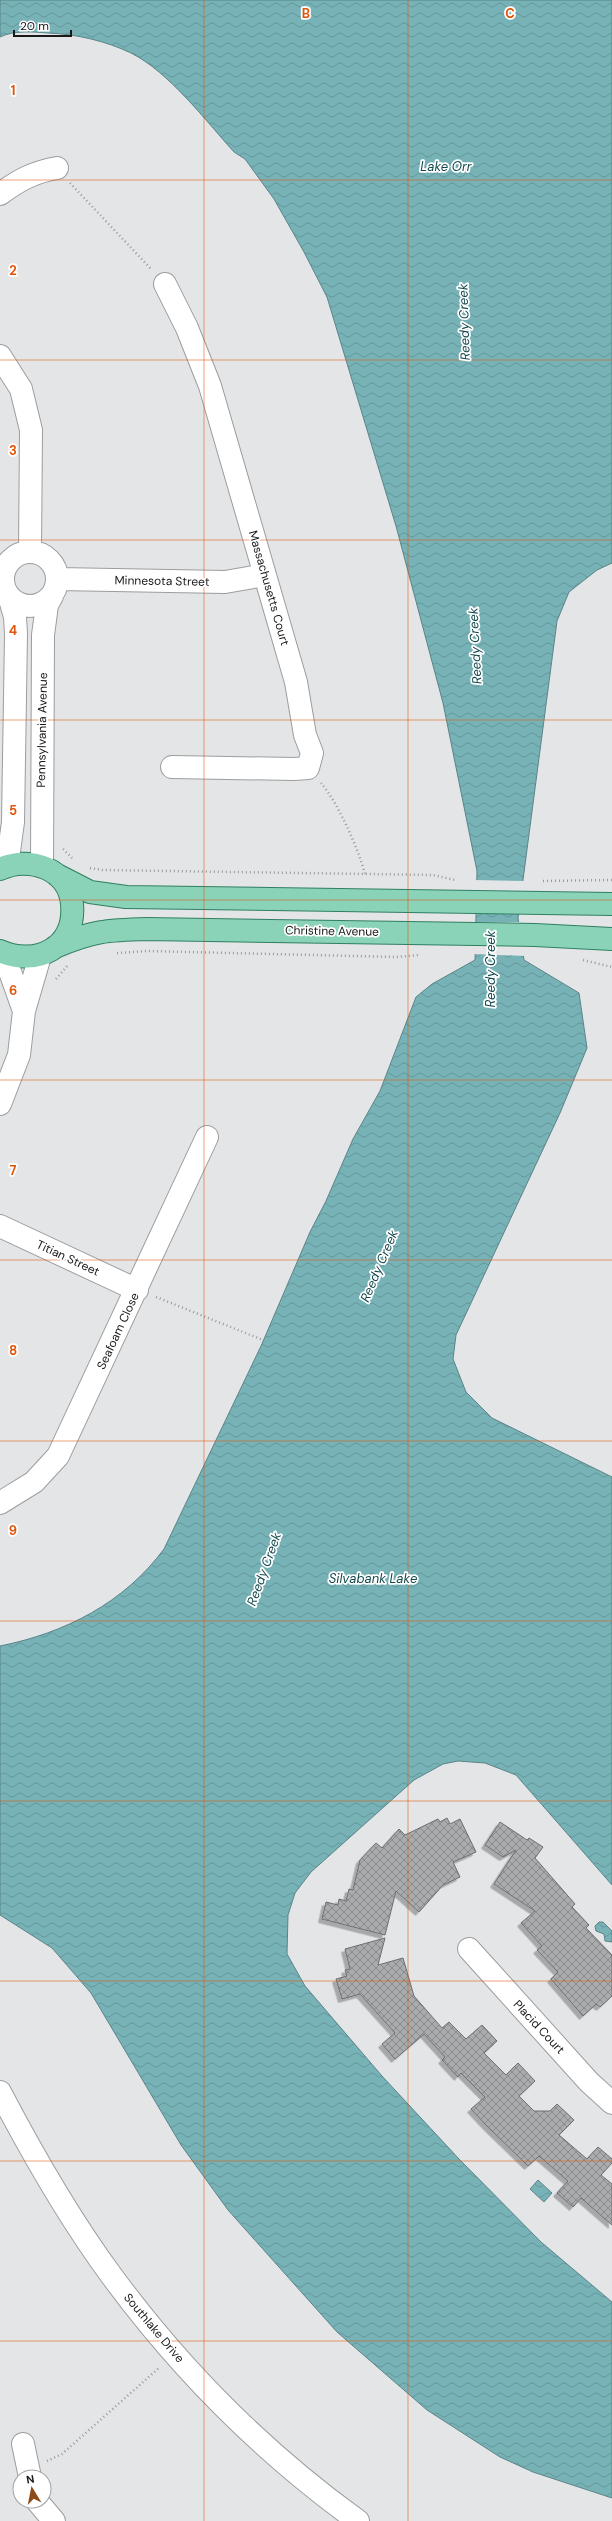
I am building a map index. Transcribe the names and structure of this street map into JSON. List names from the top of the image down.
{
  "streets": {
    "main road": ["Christine Avenue"],
    "street": [
      "Minnesota Street",
      "Massachusetts Court",
      "Pennsylvania Avenue",
      "Titian Street",
      "Seafoam Close",
      "Placid Court",
      "Southlake Drive"
    ]
  },
  "crossings": [
    ["Minnesota Street", "Massachusetts Court"],
    ["Minnesota Street", "Pennsylvania Avenue"],
    ["Titian Street", "Seafoam Close"]
  ],
  "water": ["Lake Orr", "Reedy Creek", "Silvabank Lake"],
  "scale_bar": "20 m",
  "north": "top",
  "grid": {
    "columns": ["B", "C"],
    "rows": [
      "1",
      "2",
      "3",
      "4",
      "5",
      "6",
      "7",
      "8",
      "9"
    ]
  }
}
